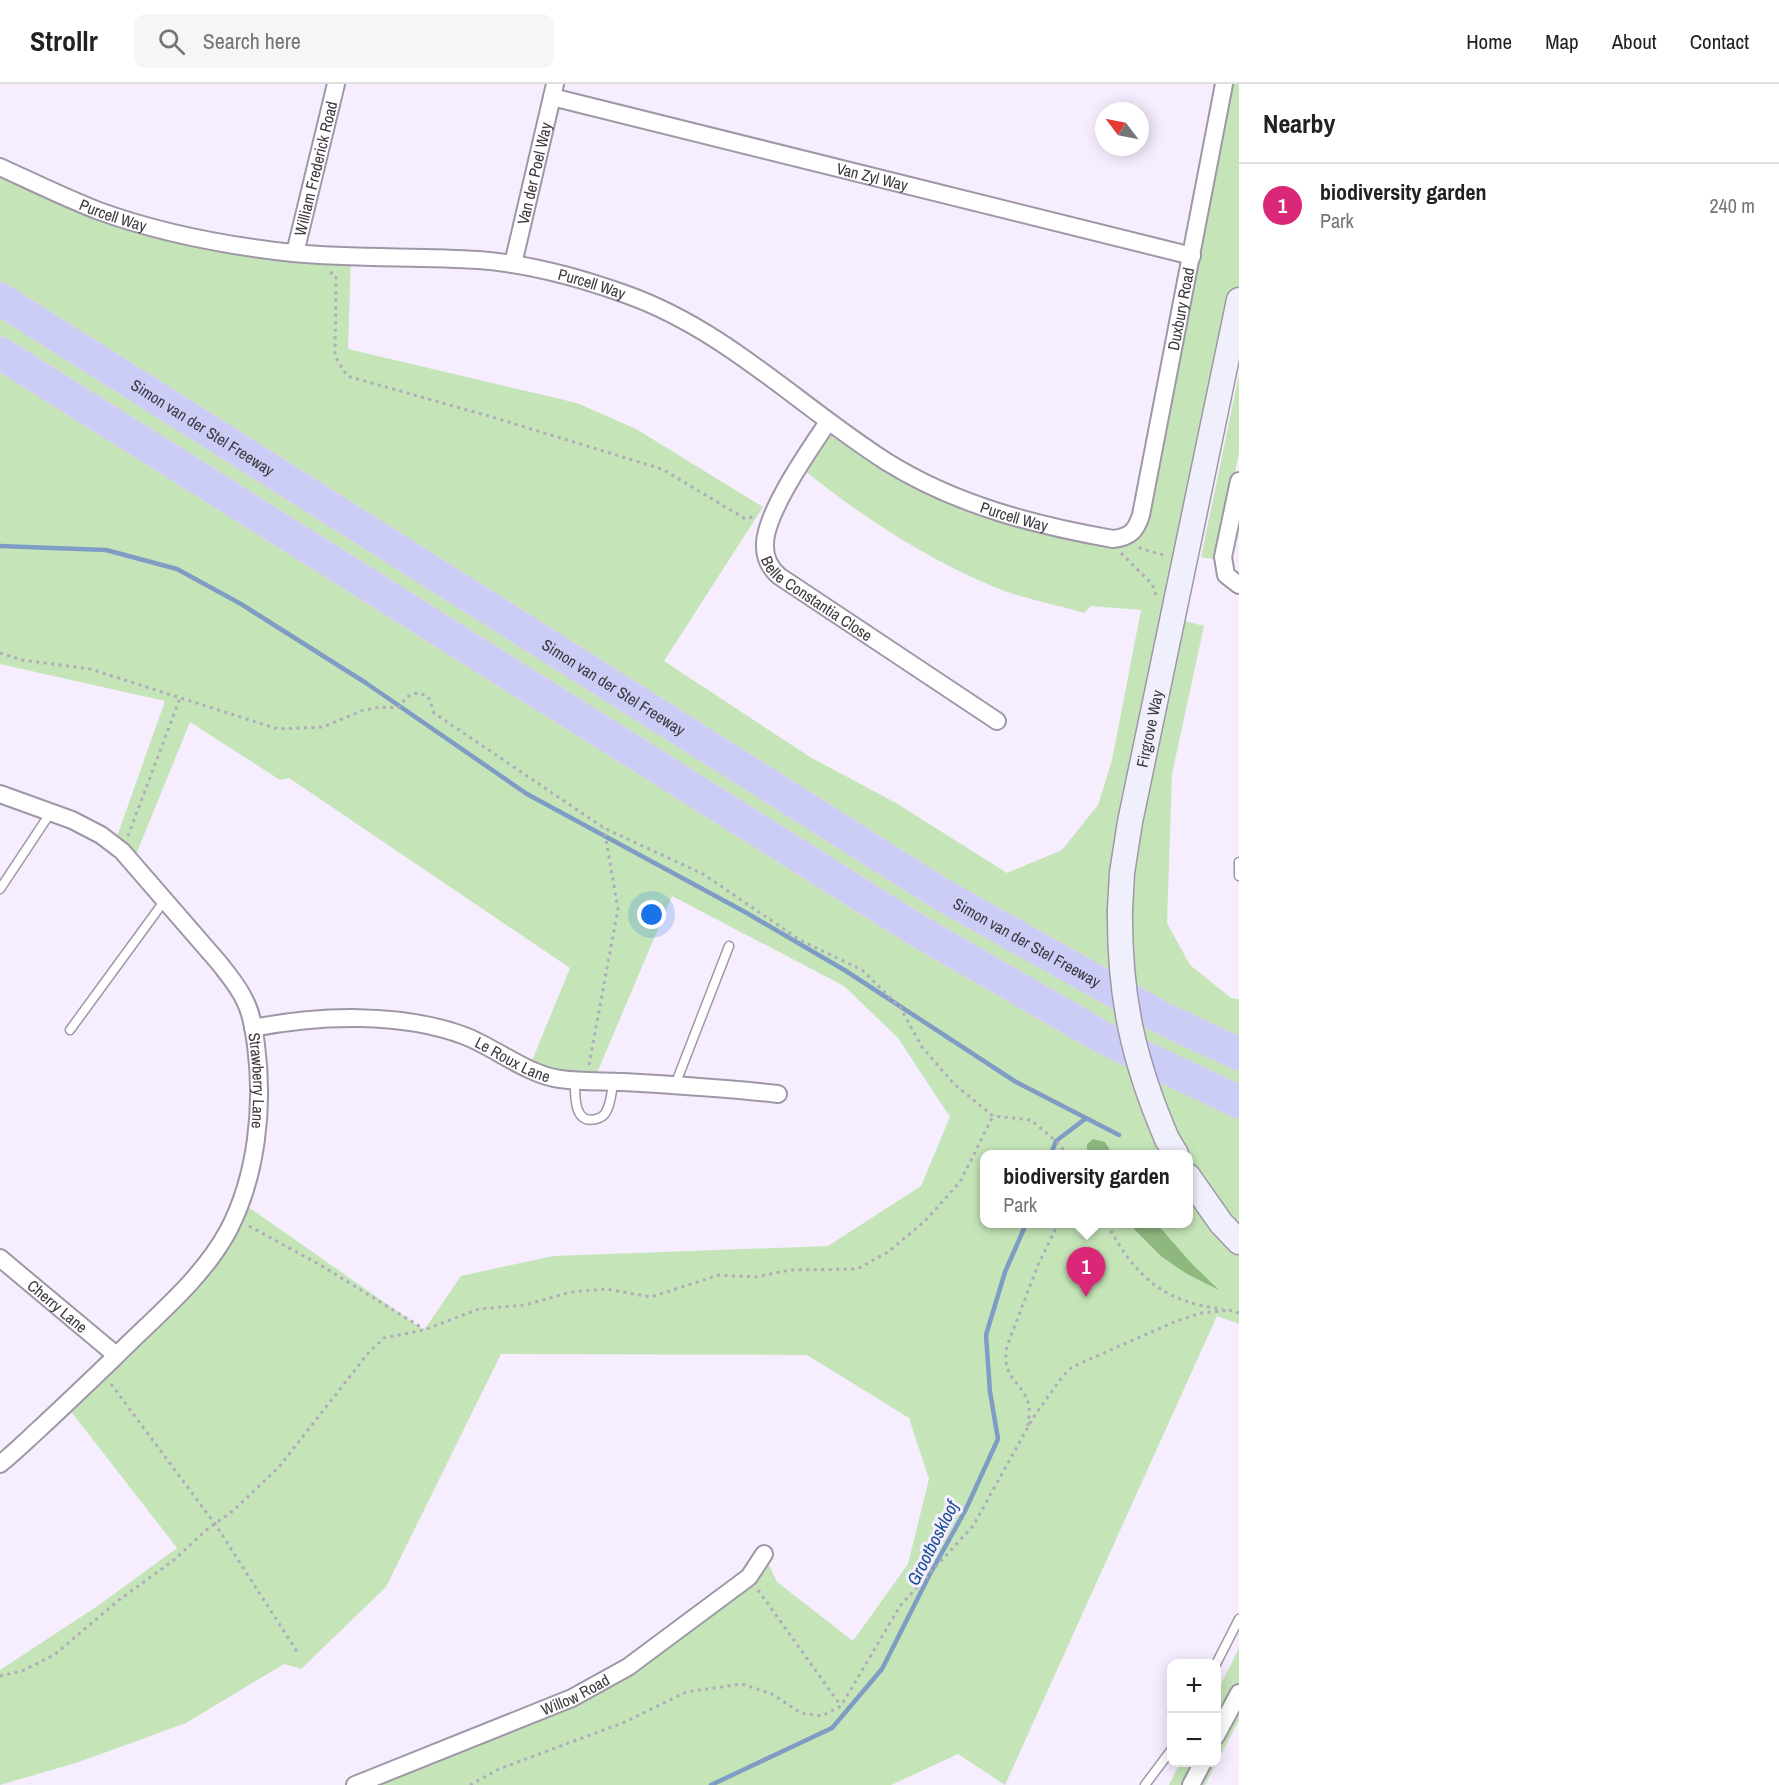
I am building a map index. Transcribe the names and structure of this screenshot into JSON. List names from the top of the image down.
{
  "streets": {
    "highway": ["Simon van der Stel Freeway"],
    "street": [
      "William Frederick Road",
      "Van der Poel Way",
      "Van Zyl Way",
      "Purcell Way",
      "Duxbury Road",
      "Belle Constantia Close",
      "Firgrove Way",
      "Le Roux Lane",
      "Strawberry Lane",
      "Cherry Lane",
      "Willow Road"
    ]
  },
  "crossings": [
    ["William Frederick Road", "Purcell Way"],
    ["Van der Poel Way", "Van Zyl Way"],
    ["Van der Poel Way", "Purcell Way"],
    ["Van Zyl Way", "Duxbury Road"],
    ["Purcell Way", "Duxbury Road"],
    ["Purcell Way", "Belle Constantia Close"],
    ["Le Roux Lane", "Strawberry Lane"],
    ["Strawberry Lane", "Cherry Lane"]
  ],
  "water": ["Grootboskloof"],
  "north": "top left",
  "page": {
    "header": "Strollr",
    "search": "Search here",
    "nav": [
      "Home",
      "Map",
      "About",
      "Contact"
    ],
    "heading": "Nearby",
    "list": [
      {
        "mark": "1",
        "name": "biodiversity garden",
        "note": "Park",
        "value": "240 m"
      }
    ],
    "popup": ["biodiversity garden", "Park"],
    "pins": "1",
    "map_buttons": ["+", "−"]
  }
}
